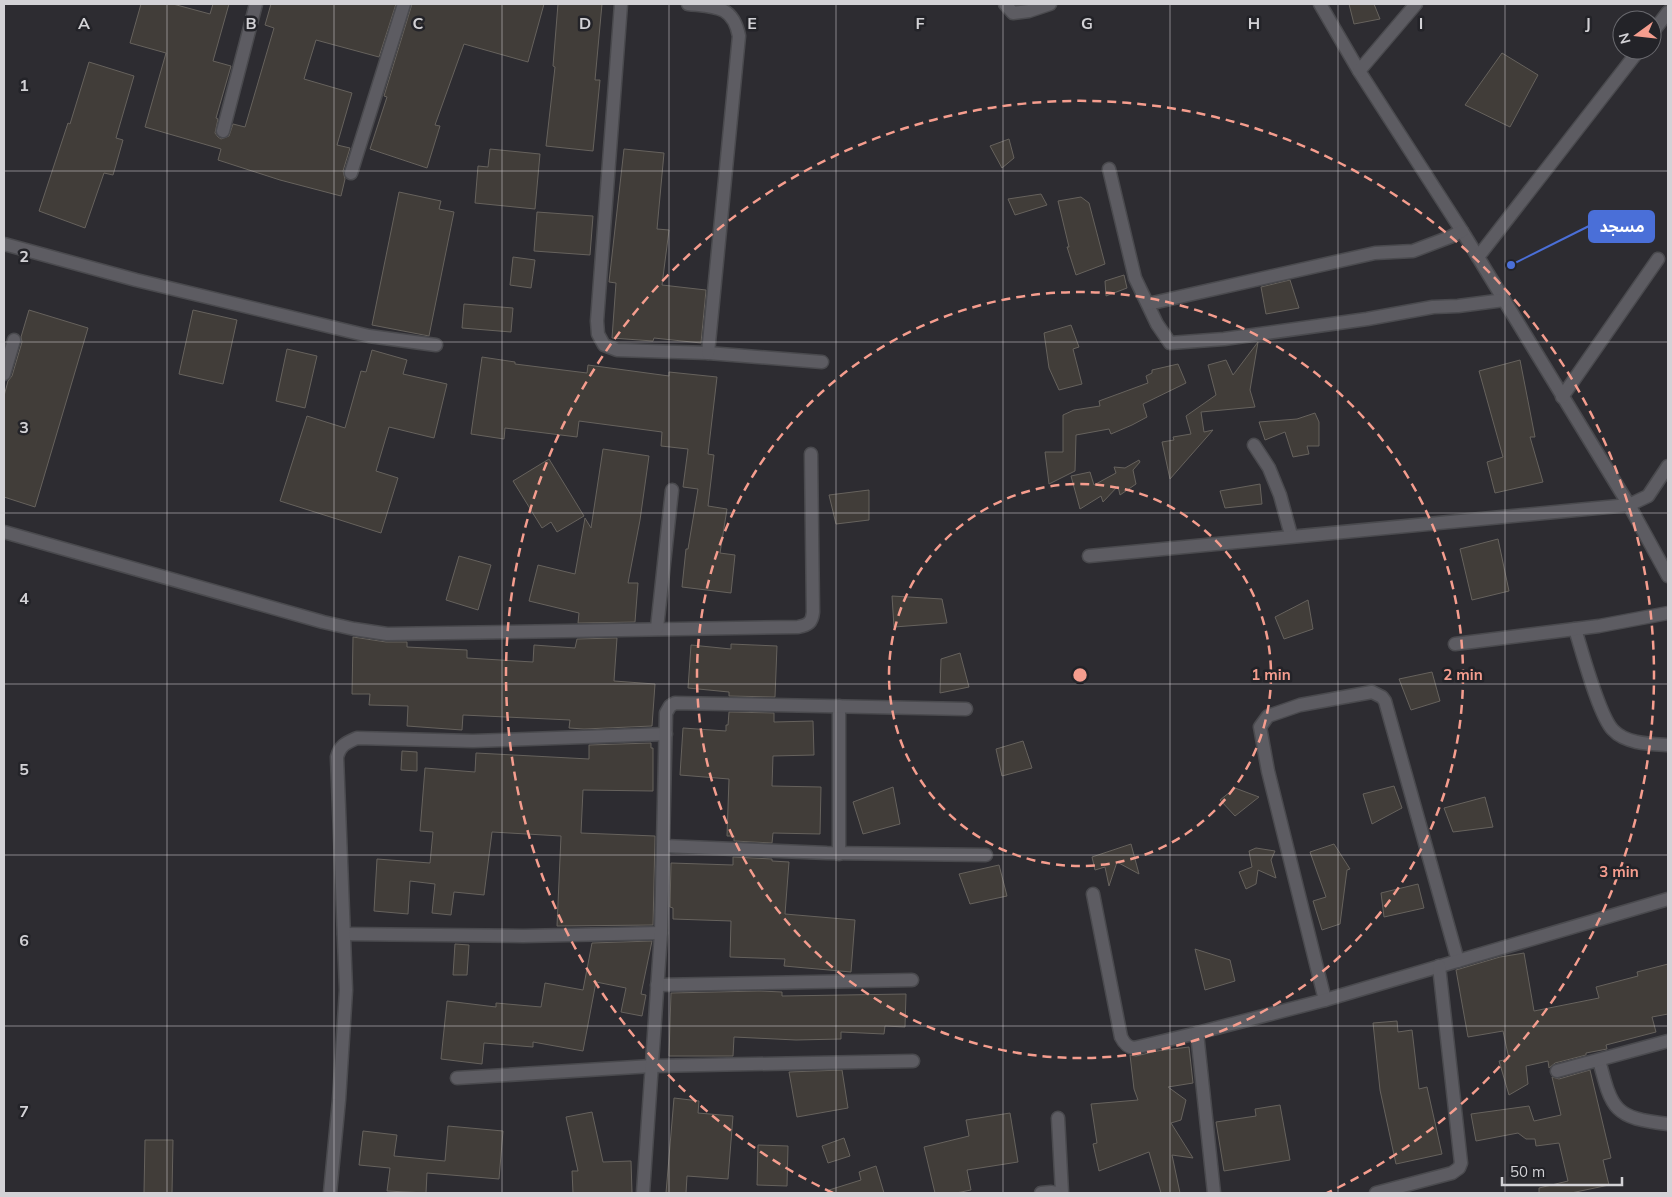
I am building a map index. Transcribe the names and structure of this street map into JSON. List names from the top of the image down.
{
  "places": ["مسجد"],
  "scale_bar": "50 m",
  "north": "left",
  "grid": {
    "columns": [
      "A",
      "B",
      "C",
      "D",
      "E",
      "F",
      "G",
      "H",
      "I",
      "J"
    ],
    "rows": [
      "1",
      "2",
      "3",
      "4",
      "5",
      "6",
      "7"
    ]
  },
  "rings": ["1 min", "2 min", "3 min"]
}
